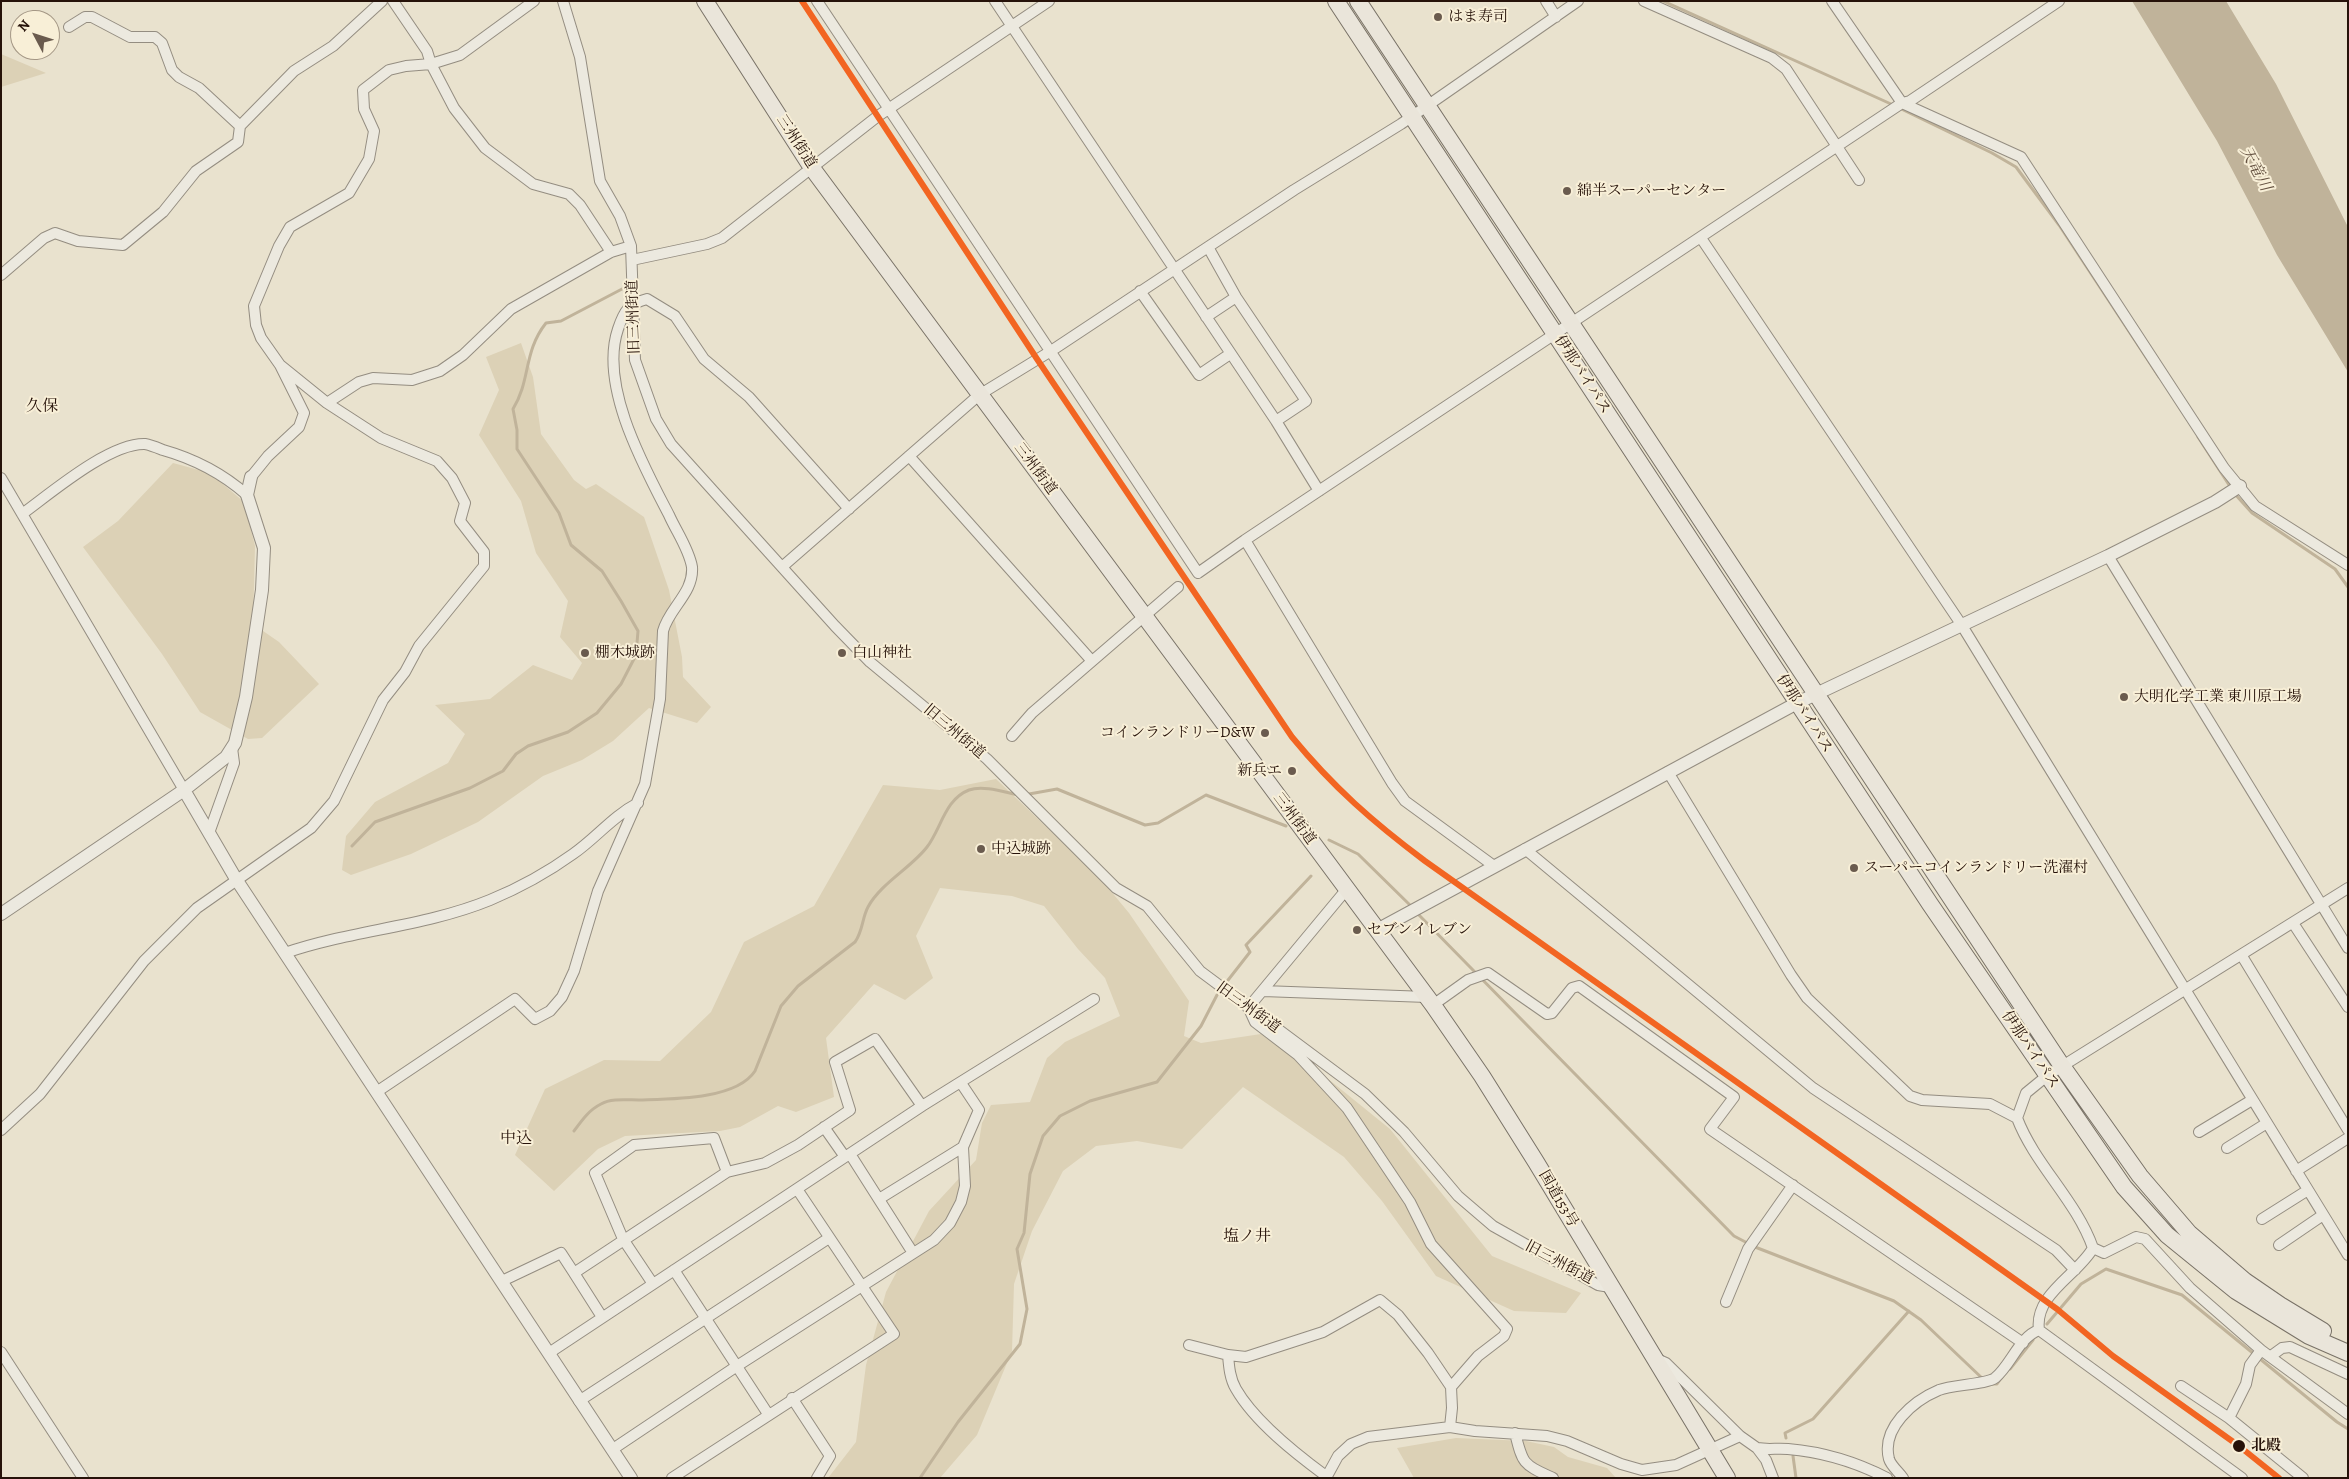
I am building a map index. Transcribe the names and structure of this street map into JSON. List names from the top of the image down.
{
  "streets": {
    "highway": ["三州街道", "伊那バイパス", "国道153号"],
    "street": ["旧三州街道"]
  },
  "crossings": [
    ["三州街道", "国道153号"],
    ["旧三州街道", "国道153号"]
  ],
  "districts": ["久保", "中込", "塩ノ井"],
  "water": ["天竜川"],
  "places": [
    "はま寿司",
    "綿半スーパーセンター",
    "棚木城跡",
    "白山神社",
    "大明化学工業 東川原工場",
    "コインランドリーD&W",
    "新兵エ",
    "中込城跡",
    "スーパーコインランドリー洗濯村",
    "セブンイレブン",
    "北殿"
  ],
  "north": "top left"
}
